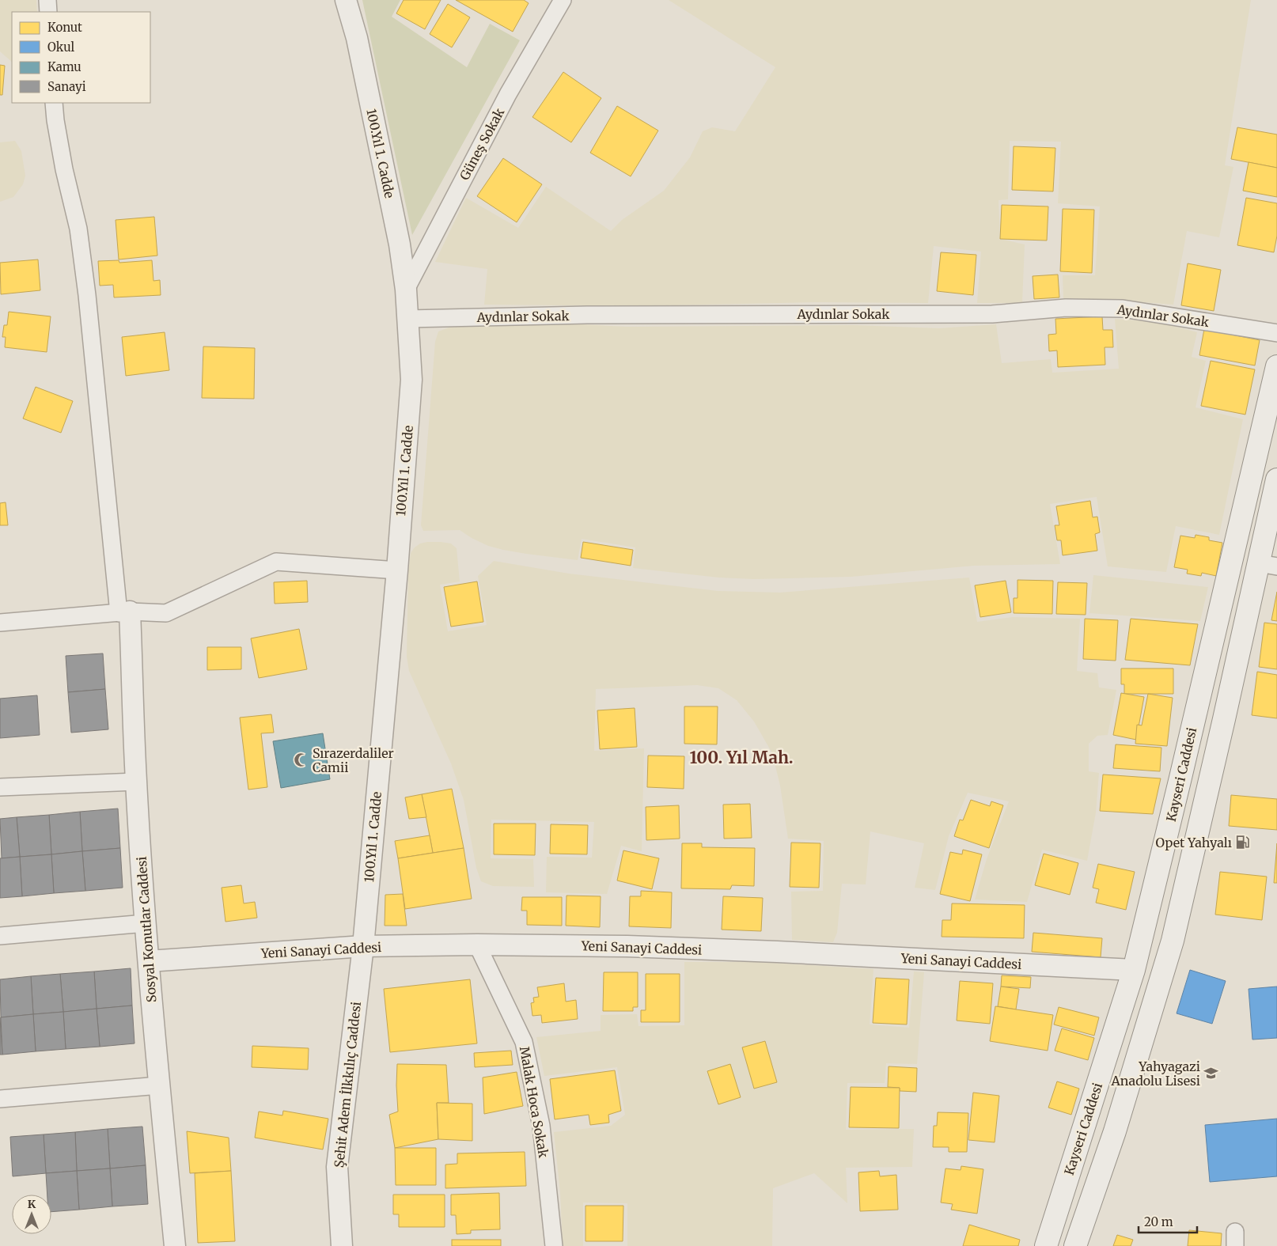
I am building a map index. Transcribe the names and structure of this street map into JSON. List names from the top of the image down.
{
  "streets": {
    "main road": ["Kayseri Caddesi"],
    "street": [
      "Güneş Sokak",
      "100.Yıl 1. Cadde",
      "Aydınlar Sokak",
      "Sosyal Konutlar Caddesi",
      "Yeni Sanayi Caddesi",
      "Şehit Adem İlkkılıç Caddesi",
      "Malak Hoca Sokak"
    ]
  },
  "crossings": [
    ["Güneş Sokak", "100.Yıl 1. Cadde"],
    ["100.Yıl 1. Cadde", "Aydınlar Sokak"],
    ["100.Yıl 1. Cadde", "Yeni Sanayi Caddesi"],
    ["100.Yıl 1. Cadde", "Şehit Adem İlkkılıç Caddesi"],
    ["Kayseri Caddesi", "Yeni Sanayi Caddesi"],
    ["Sosyal Konutlar Caddesi", "Yeni Sanayi Caddesi"],
    ["Yeni Sanayi Caddesi", "Şehit Adem İlkkılıç Caddesi"],
    ["Yeni Sanayi Caddesi", "Malak Hoca Sokak"]
  ],
  "districts": ["100. Yıl Mah."],
  "places": {
    "mosque": ["Sırazerdaliler Camii"],
    "fuel station": ["Opet Yahyalı"],
    "school or university": ["Yahyagazi Anadolu Lisesi"]
  },
  "legend": [
    "Konut",
    "Okul",
    "Kamu",
    "Sanayi"
  ],
  "scale_bar": "20 m",
  "north": "top"
}
